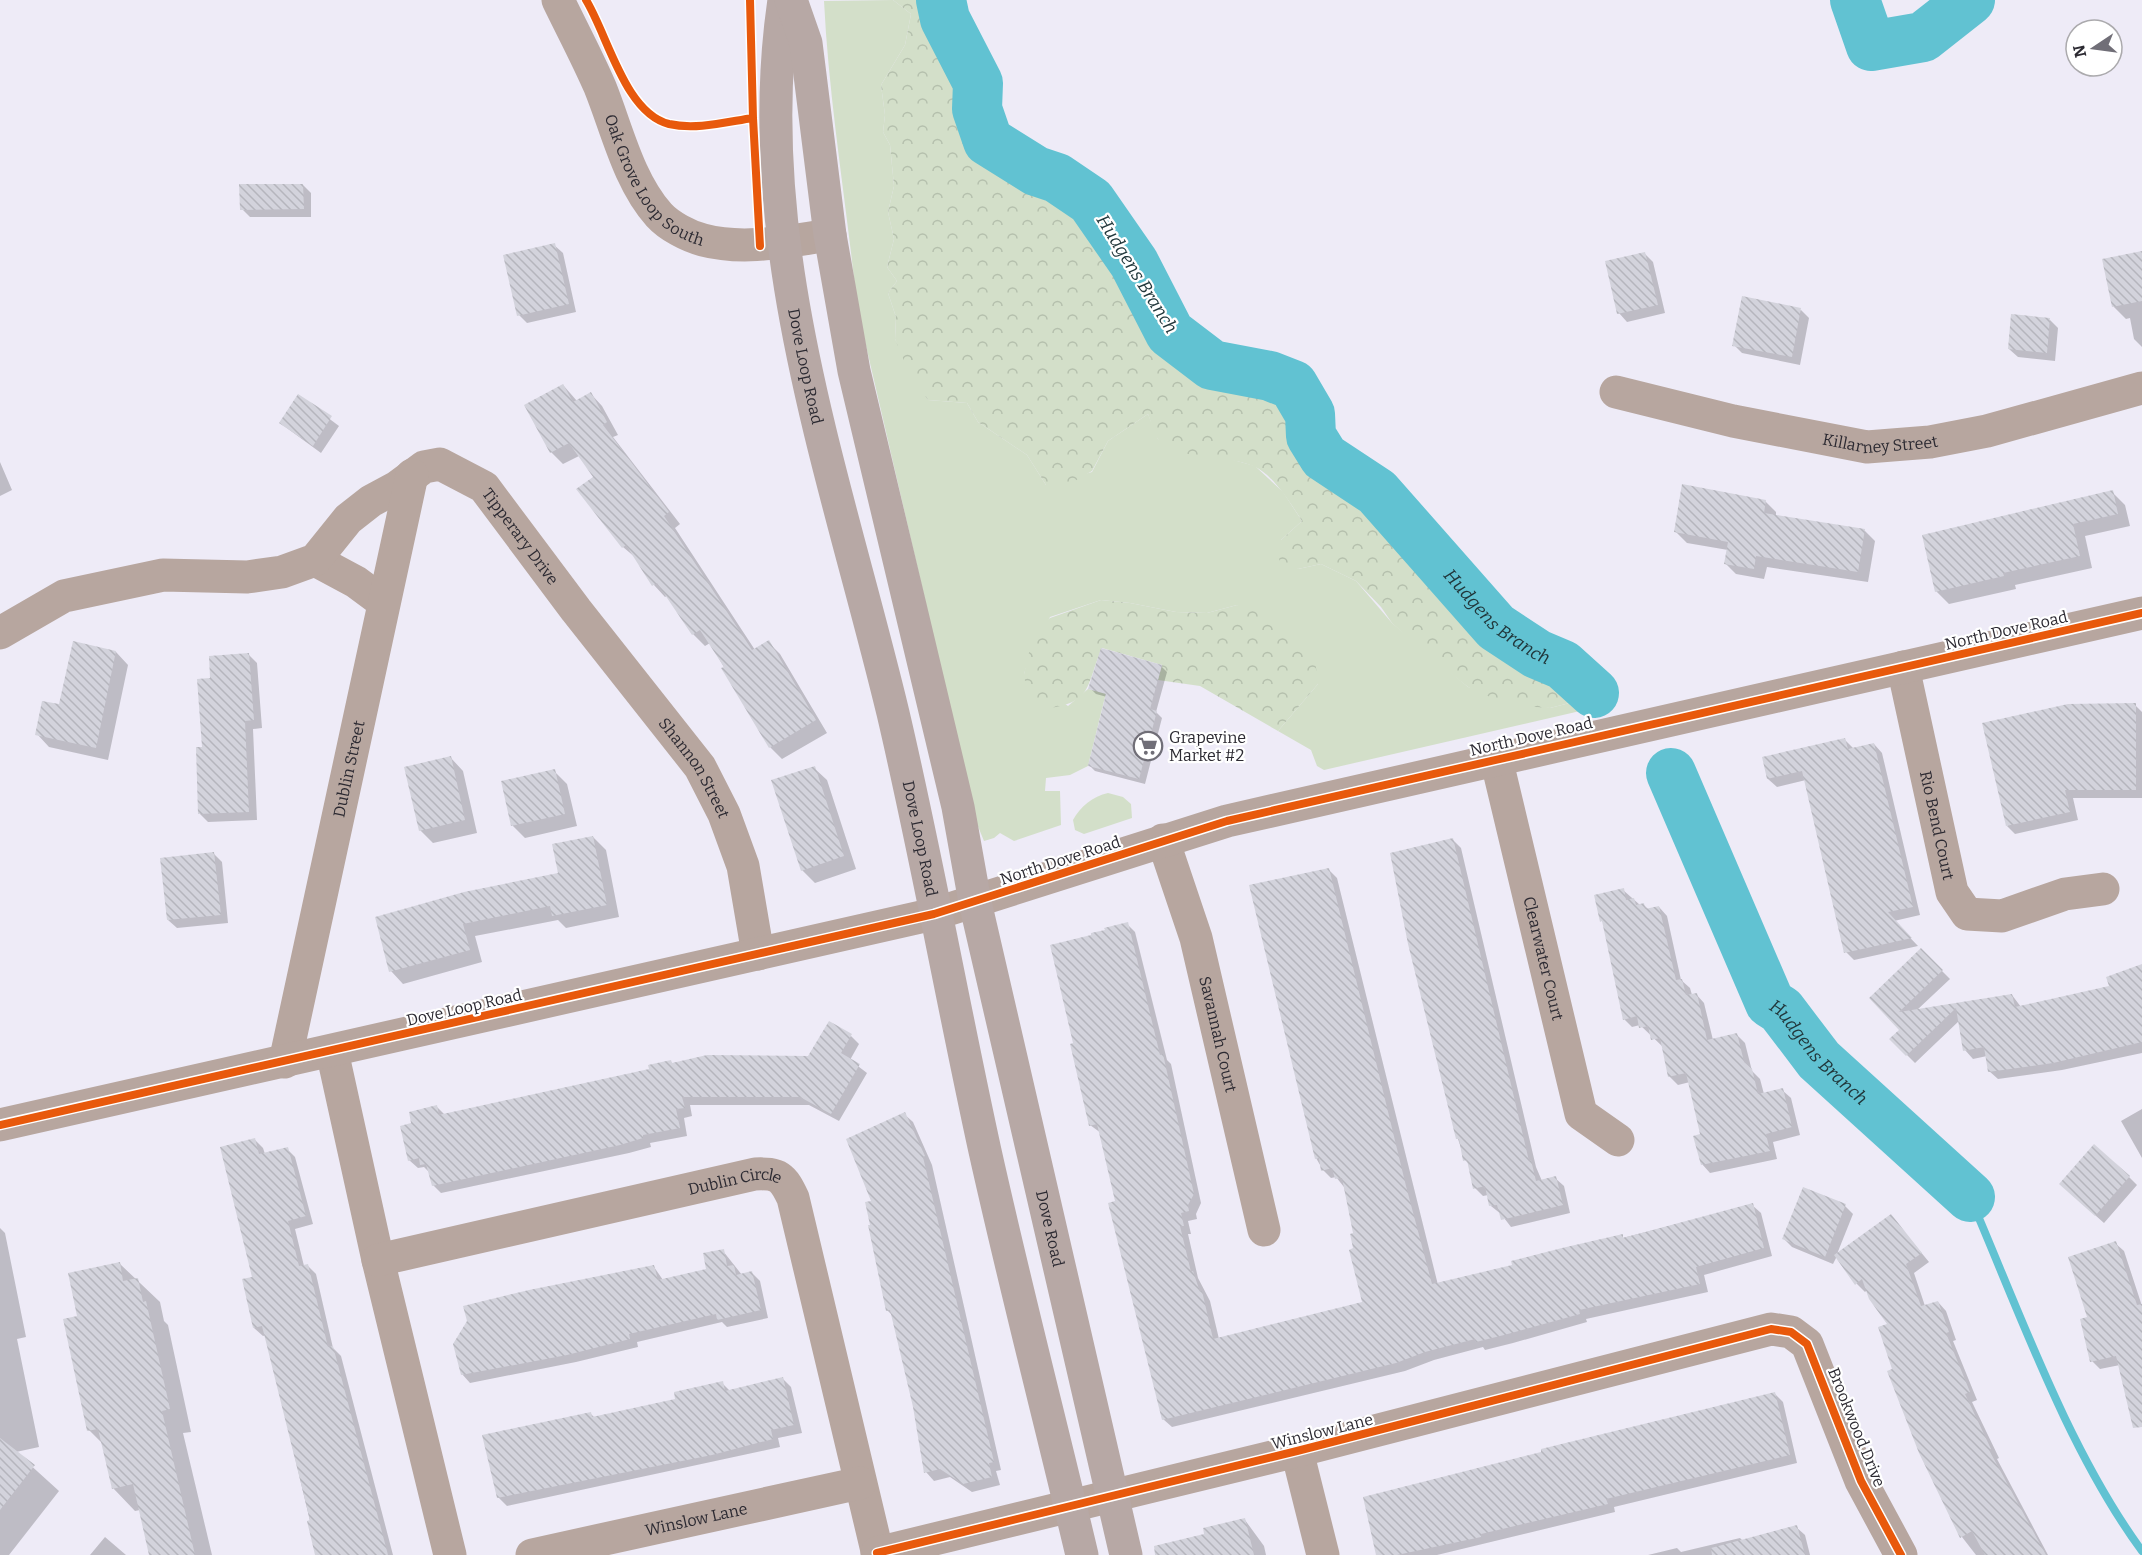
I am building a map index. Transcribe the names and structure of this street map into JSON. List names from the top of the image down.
{
  "streets": {
    "main road": ["Dove Loop Road", "Dove Road"],
    "street": [
      "Oak Grove Loop South",
      "Killarney Street",
      "Tipperary Drive",
      "North Dove Road",
      "Dublin Street",
      "Shannon Street",
      "Rio Bend Court",
      "Clearwater Court",
      "Savannah Court",
      "Dublin Circle",
      "Brookwood Drive",
      "Winslow Lane"
    ]
  },
  "crossings": [
    ["Oak Grove Loop South", "Dove Loop Road"],
    ["Dove Loop Road", "North Dove Road"],
    ["Dove Loop Road", "Dublin Street"],
    ["Dove Loop Road", "Shannon Street"],
    ["Tipperary Drive", "Dublin Street"],
    ["Tipperary Drive", "Shannon Street"],
    ["North Dove Road", "Rio Bend Court"],
    ["North Dove Road", "Clearwater Court"],
    ["North Dove Road", "Savannah Court"],
    ["North Dove Road", "Dove Road"],
    ["Dublin Circle", "Winslow Lane"],
    ["Dove Road", "Winslow Lane"],
    ["Brookwood Drive", "Winslow Lane"]
  ],
  "water": ["Hudgens Branch"],
  "places": {
    "supermarket": ["Grapevine Market #2"]
  },
  "north": "left"
}
